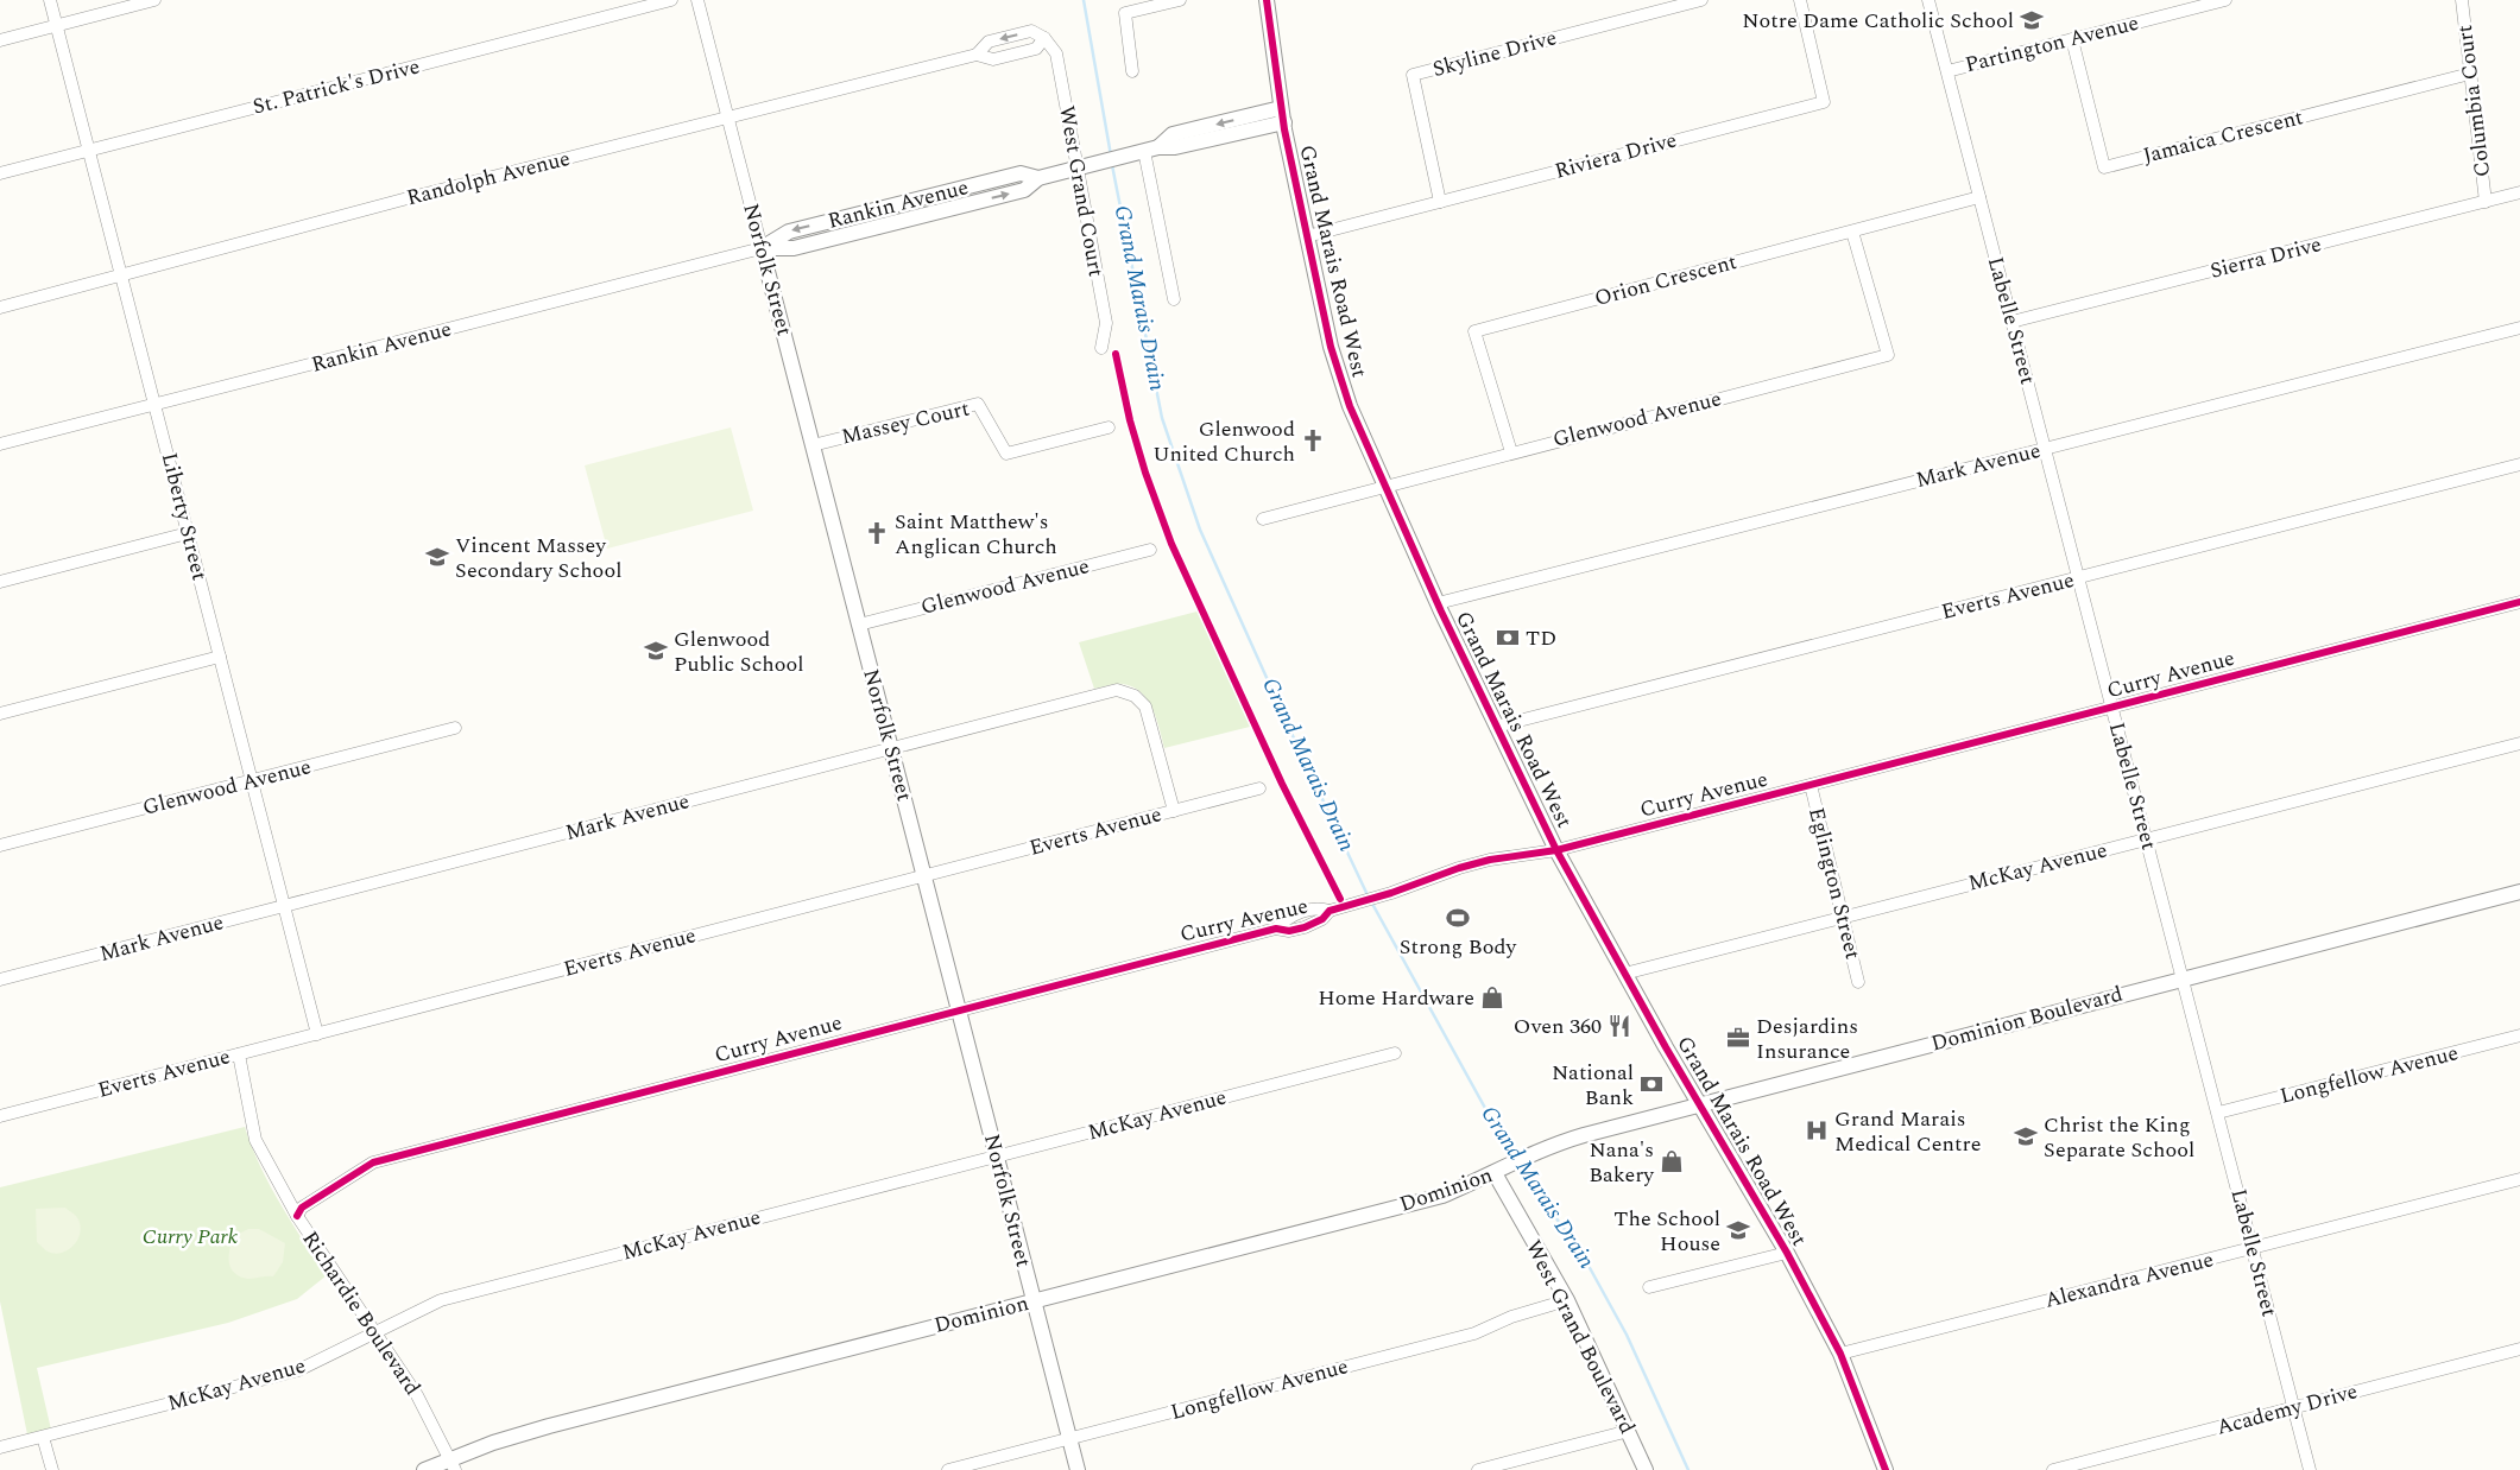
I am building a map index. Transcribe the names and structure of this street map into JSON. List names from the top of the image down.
{
  "streets": {
    "street": [
      "Partington Avenue",
      "Skyline Drive",
      "St. Patrick's Drive",
      "Columbia Court",
      "Jamaica Crescent",
      "Riviera Drive",
      "Randolph Avenue",
      "West Grand Court",
      "Rankin Avenue",
      "Sierra Drive",
      "Grand Marais Road West",
      "Norfolk Street",
      "Orion Crescent",
      "Labelle Street",
      "Glenwood Avenue",
      "Massey Court",
      "Mark Avenue",
      "Liberty Street",
      "Everts Avenue",
      "Curry Avenue",
      "McKay Avenue",
      "Eglington Street",
      "Dominion Boulevard",
      "Longfellow Avenue",
      "Dominion",
      "Alexandra Avenue",
      "Richardie Boulevard",
      "West Grand Boulevard",
      "Academy Drive"
    ]
  },
  "crossings": [
    ["Partington Avenue", "Jamaica Crescent"],
    ["Partington Avenue", "Labelle Street"],
    ["Skyline Drive", "Riviera Drive"],
    ["St. Patrick's Drive", "Liberty Street"],
    ["Columbia Court", "Jamaica Crescent"],
    ["Columbia Court", "Sierra Drive"],
    ["Riviera Drive", "Grand Marais Road West"],
    ["Randolph Avenue", "West Grand Court"],
    ["Randolph Avenue", "Norfolk Street"],
    ["Randolph Avenue", "Liberty Street"],
    ["West Grand Court", "Rankin Avenue"],
    ["Rankin Avenue", "Grand Marais Road West"],
    ["Rankin Avenue", "Norfolk Street"],
    ["Rankin Avenue", "Liberty Street"],
    ["Sierra Drive", "Labelle Street"],
    ["Grand Marais Road West", "Glenwood Avenue"],
    ["Grand Marais Road West", "Mark Avenue"],
    ["Grand Marais Road West", "Everts Avenue"],
    ["Grand Marais Road West", "Curry Avenue"],
    ["Grand Marais Road West", "McKay Avenue"],
    ["Grand Marais Road West", "Dominion Boulevard"],
    ["Grand Marais Road West", "Alexandra Avenue"],
    ["Norfolk Street", "Glenwood Avenue"],
    ["Norfolk Street", "Massey Court"],
    ["Norfolk Street", "Mark Avenue"],
    ["Norfolk Street", "Everts Avenue"],
    ["Norfolk Street", "Curry Avenue"],
    ["Norfolk Street", "McKay Avenue"],
    ["Norfolk Street", "Longfellow Avenue"],
    ["Norfolk Street", "Dominion"],
    ["Orion Crescent", "Labelle Street"],
    ["Orion Crescent", "Glenwood Avenue"],
    ["Labelle Street", "Mark Avenue"],
    ["Labelle Street", "Everts Avenue"],
    ["Labelle Street", "Curry Avenue"],
    ["Labelle Street", "McKay Avenue"],
    ["Labelle Street", "Dominion Boulevard"],
    ["Labelle Street", "Longfellow Avenue"],
    ["Labelle Street", "Alexandra Avenue"],
    ["Labelle Street", "Academy Drive"],
    ["Glenwood Avenue", "Liberty Street"],
    ["Mark Avenue", "Liberty Street"],
    ["Mark Avenue", "Everts Avenue"],
    ["Liberty Street", "Everts Avenue"],
    ["Everts Avenue", "Richardie Boulevard"],
    ["Curry Avenue", "Eglington Street"],
    ["Curry Avenue", "Richardie Boulevard"],
    ["McKay Avenue", "Eglington Street"],
    ["McKay Avenue", "Richardie Boulevard"],
    ["Dominion Boulevard", "Dominion"],
    ["Longfellow Avenue", "West Grand Boulevard"],
    ["Dominion", "Richardie Boulevard"],
    ["Dominion", "West Grand Boulevard"]
  ],
  "water": ["Grand Marais Drain"],
  "parks": ["Curry Park"],
  "places": {
    "school or university": [
      "Notre Dame Catholic School",
      "Vincent Massey Secondary School",
      "Glenwood Public School",
      "Christ the King Separate School",
      "The School House"
    ],
    "church": ["Glenwood United Church", "Saint Matthew's Anglican Church"],
    "bank": ["TD", "National Bank"],
    "sports": ["Strong Body"],
    "shop": ["Home Hardware", "Nana's Bakery"],
    "restaurant": ["Oven 360"],
    "office": ["Desjardins Insurance"],
    "hospital": ["Grand Marais Medical Centre"]
  }
}
